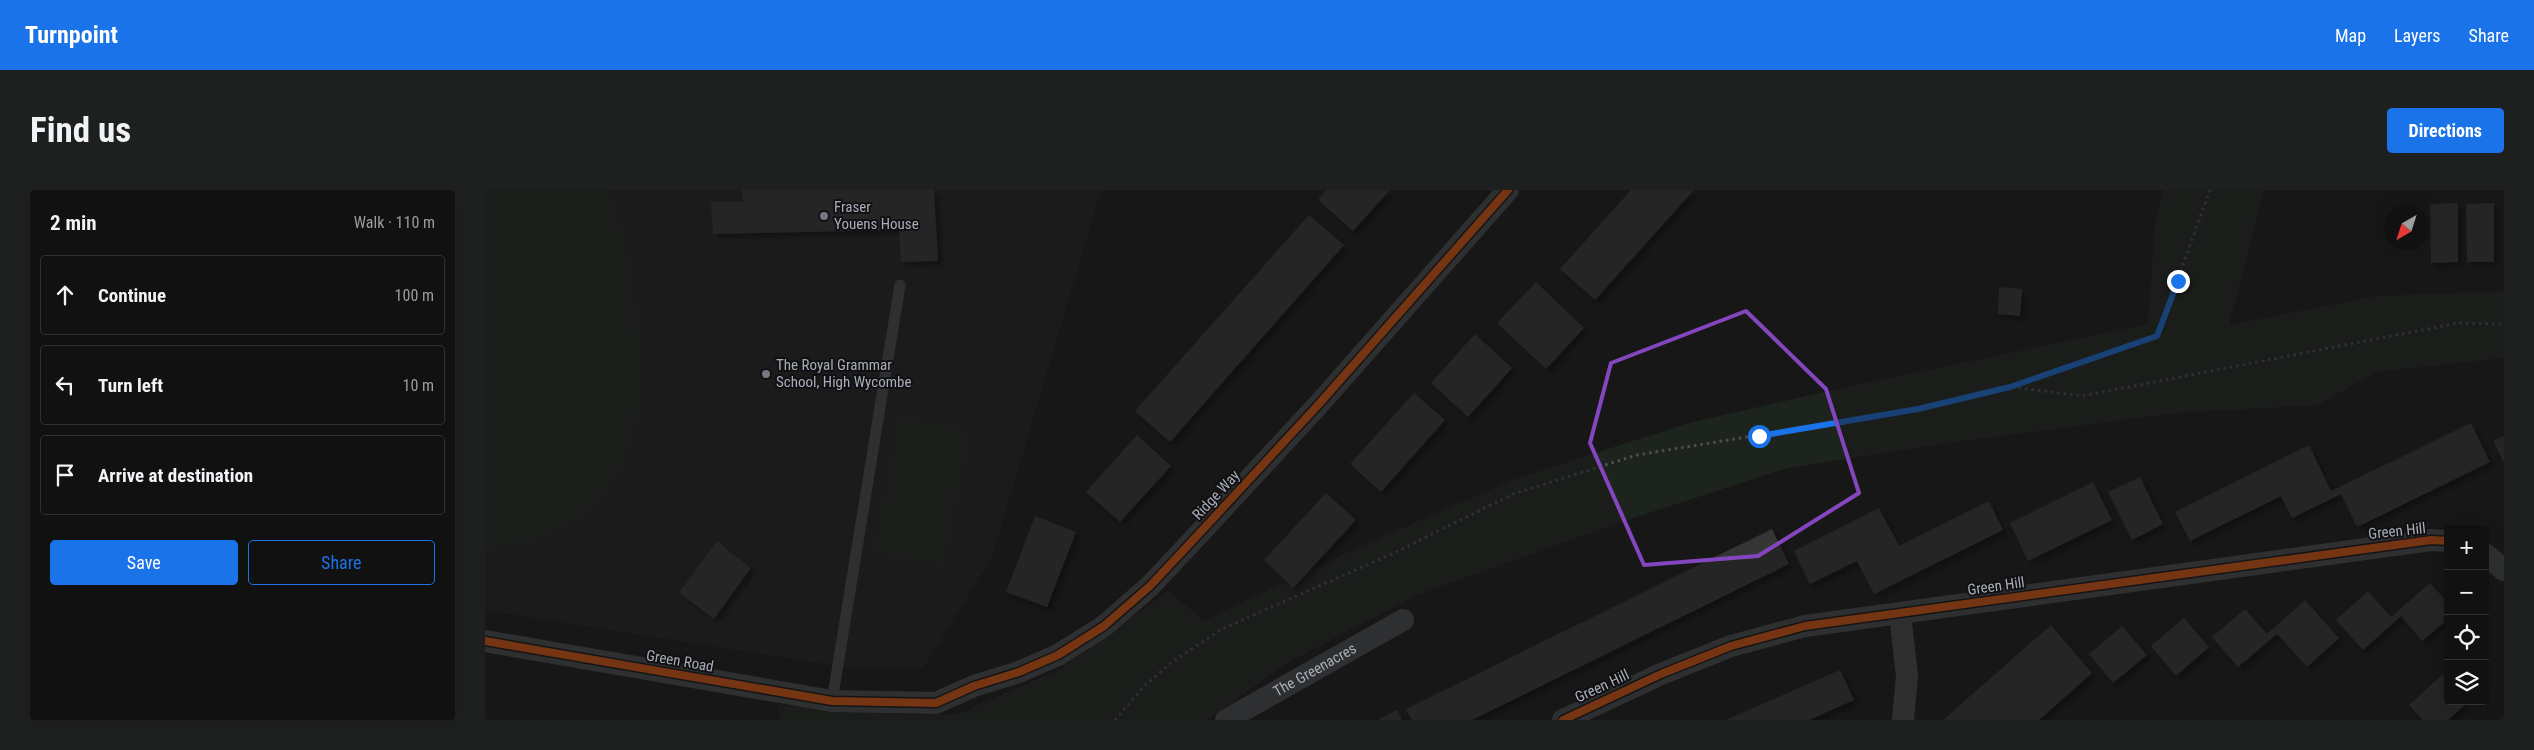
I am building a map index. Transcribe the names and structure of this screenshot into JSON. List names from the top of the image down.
{
  "streets": {
    "street": [
      "Ridge Way",
      "Green Hill",
      "Green Road",
      "The Greenacres"
    ]
  },
  "crossings": [
    ["Ridge Way", "Green Road"]
  ],
  "places": ["Fraser Youens House", "The Royal Grammar School, High Wycombe"],
  "north": "bottom left",
  "page": {
    "header": "Turnpoint",
    "nav": ["Map", "Layers", "Share"],
    "buttons": [
      "Directions",
      ["Save", "Share"]
    ],
    "title": "Find us",
    "heading": ["2 min", "Walk · 110 m"],
    "list": [
      ["Continue", "100 m"],
      ["Turn left", "10 m"],
      "Arrive at destination"
    ],
    "map_buttons": ["+", "−"]
  }
}
